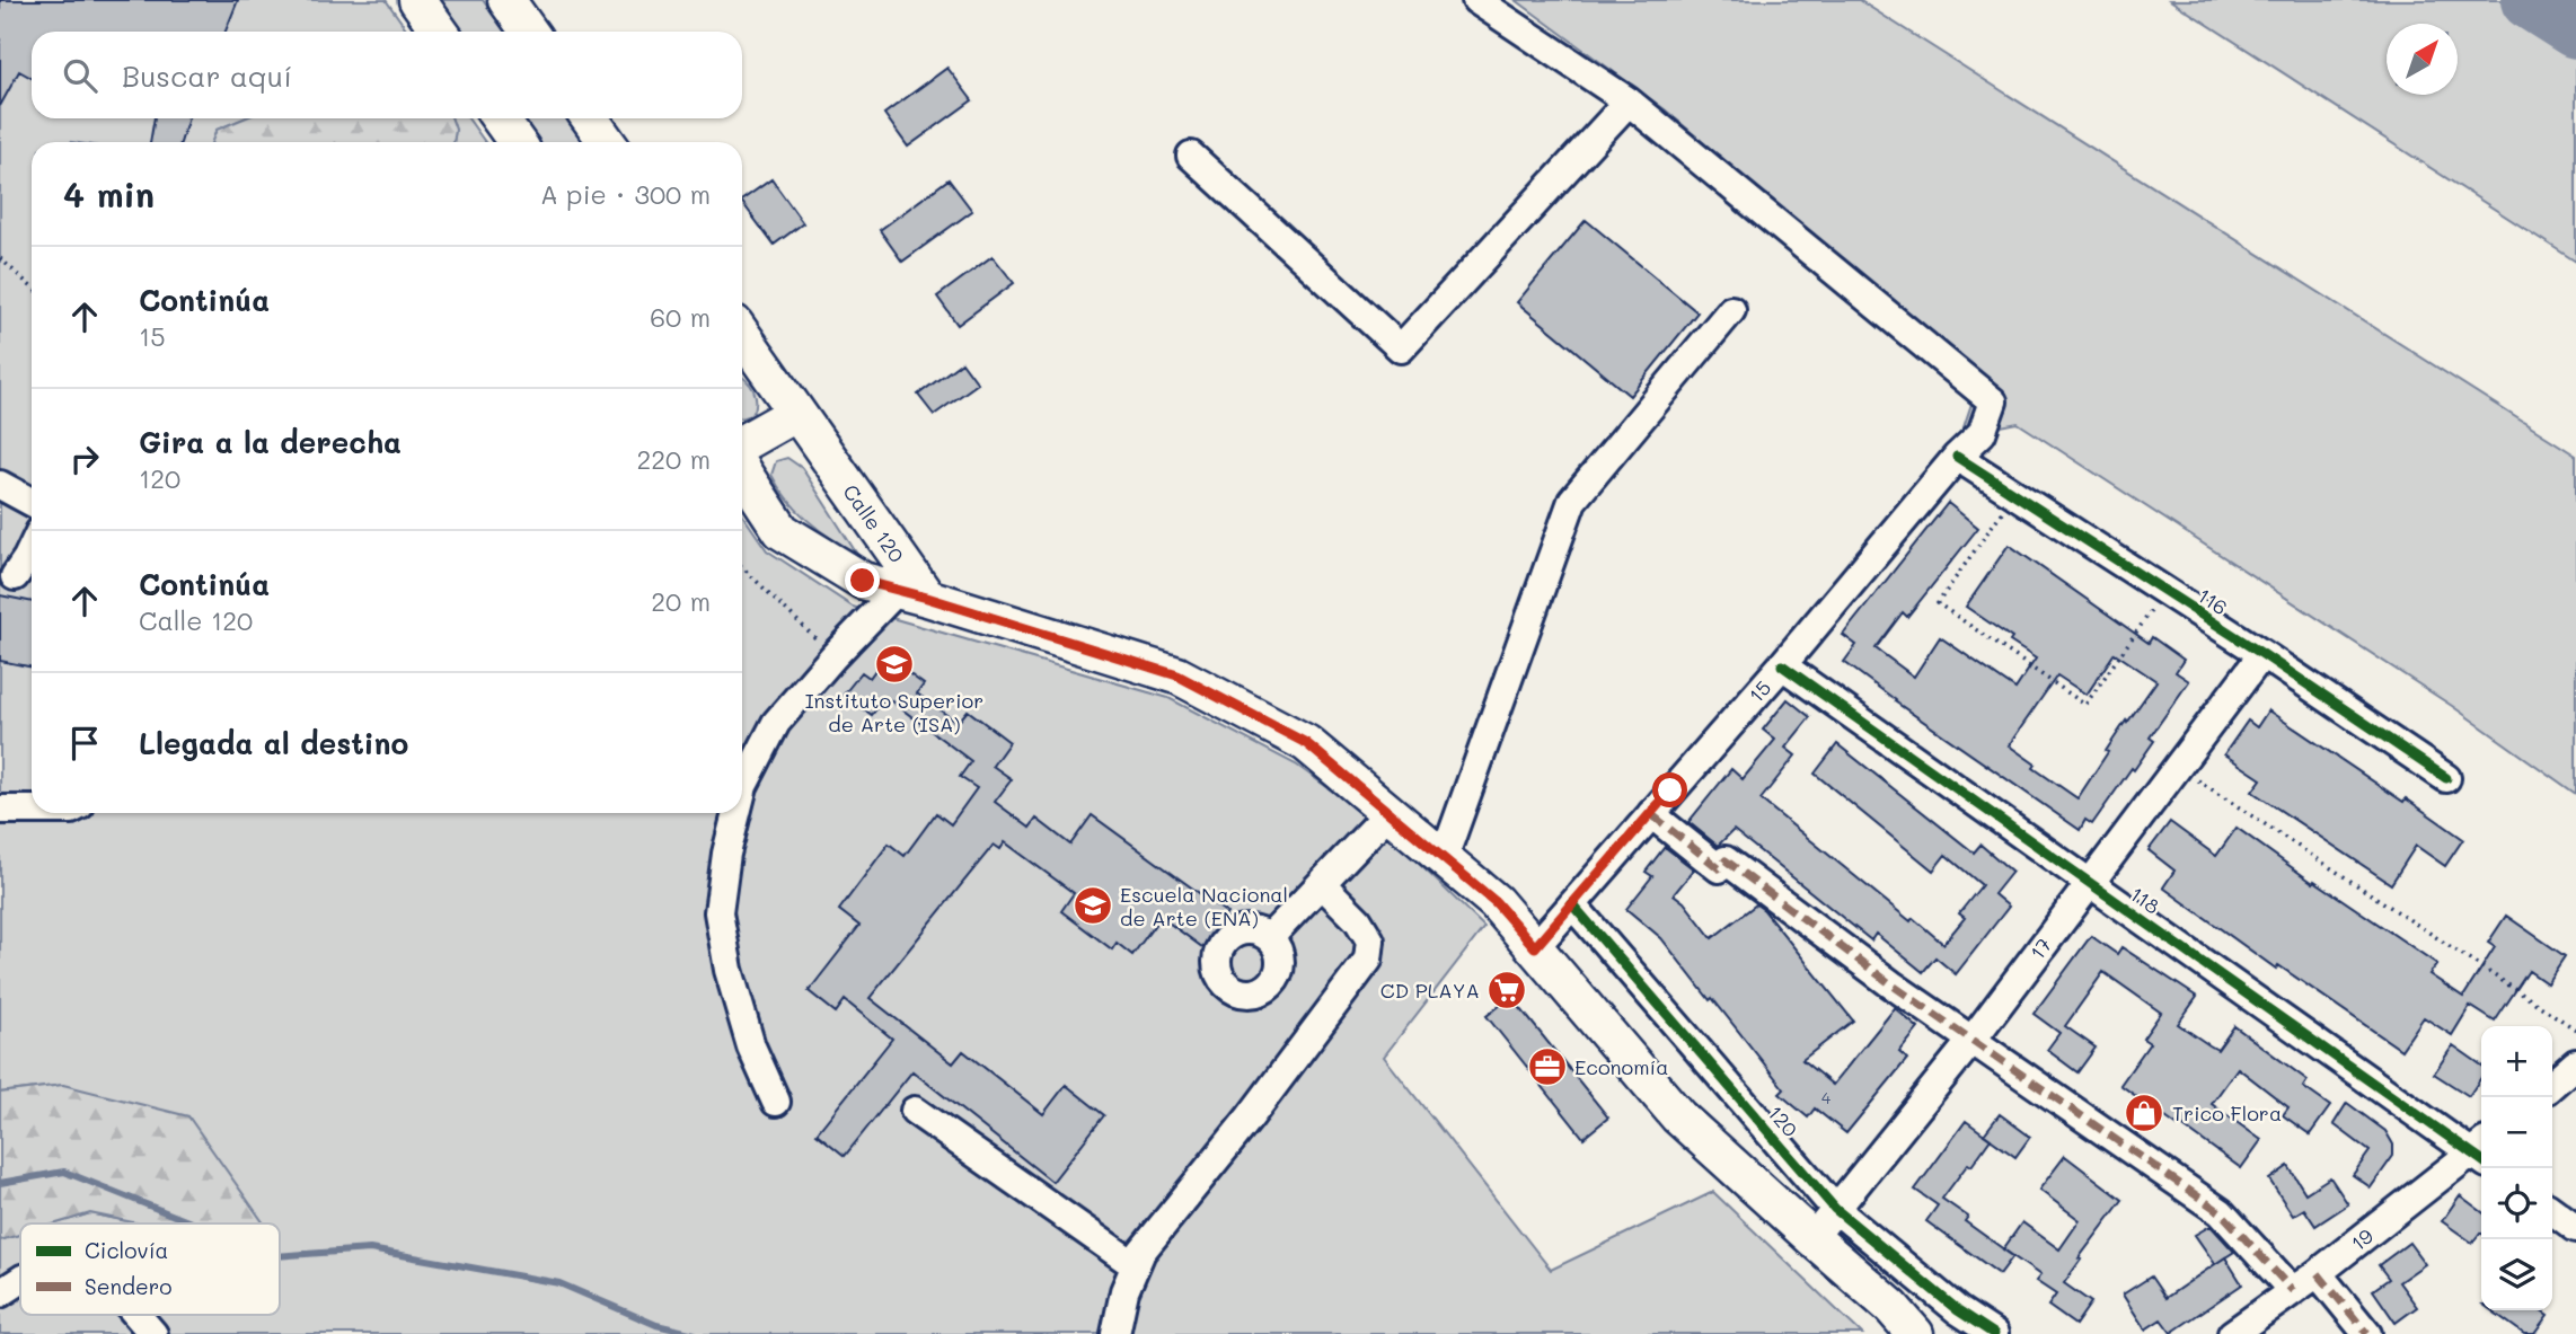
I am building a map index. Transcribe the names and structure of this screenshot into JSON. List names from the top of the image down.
{
  "streets": {
    "main road": ["Calle 120"],
    "street": [
      "116",
      "15",
      "118",
      "17",
      "120",
      "19"
    ]
  },
  "crossings": [
    ["116", "15"],
    ["116", "17"],
    ["15", "118"],
    ["15", "120"],
    ["118", "17"],
    ["17", "120"]
  ],
  "places": {
    "school or university": ["Instituto Superior de Arte (ISA)", "Escuela Nacional de Arte (ENA)"],
    "supermarket": ["CD PLAYA"],
    "office": ["Economía"],
    "shop": ["Trico Flora"]
  },
  "house_numbers": ["4"],
  "legend": ["Ciclovía", "Sendero"],
  "north": "top right",
  "page": {
    "search": "Buscar aquí",
    "heading": ["4 min", "A pie · 300 m"],
    "list": [
      ["Continúa", "15", "60 m"],
      ["Gira a la derecha", "120", "220 m"],
      ["Continúa", "Calle 120", "20 m"],
      "Llegada al destino"
    ],
    "map_buttons": ["+", "−"]
  }
}
